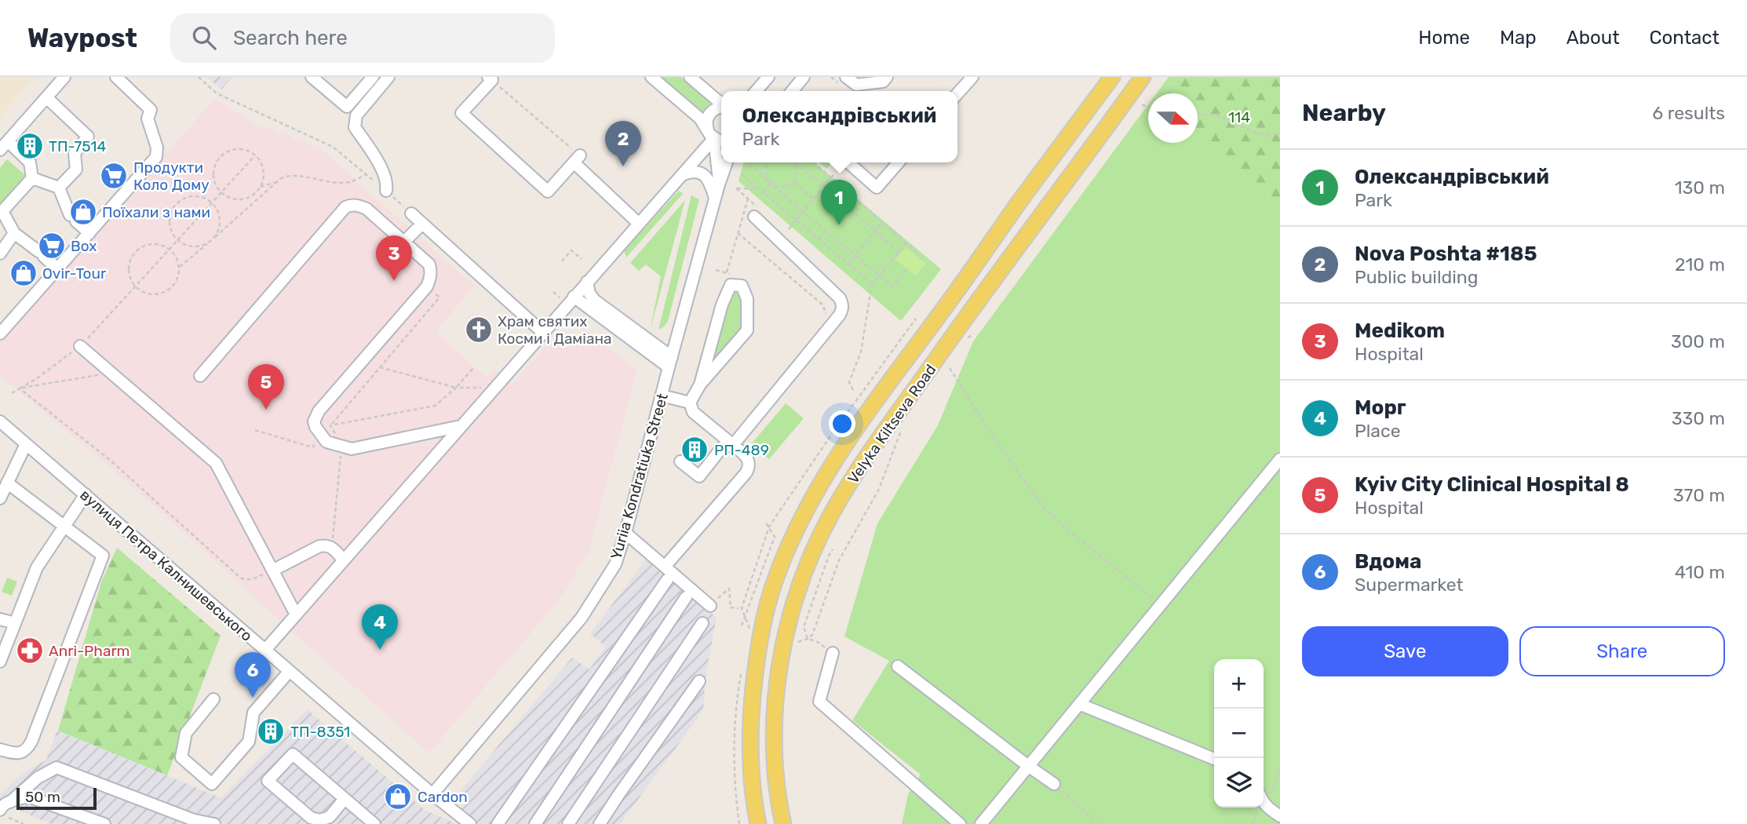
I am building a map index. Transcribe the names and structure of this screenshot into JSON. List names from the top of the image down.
{
  "streets": {
    "main road": ["Velyka Kiltseva Road"],
    "street": ["Yuriia Kondratiuka Street", "вулиця Петра Калнишевського"]
  },
  "crossings": [
    ["Yuriia Kondratiuka Street", "вулиця Петра Калнишевського"]
  ],
  "parks": ["114"],
  "places": {
    "building": ["ТП-7514", "РП-489", "ТП-8351"],
    "supermarket": ["Продукти Коло Дому", "Box"],
    "shop": ["Поїхали з нами", "Ovir-Tour", "Cardon"],
    "church": ["Храм святих Косми і Даміана"],
    "pharmacy": ["Anri-Pharm"]
  },
  "scale_bar": "50 m",
  "north": "right",
  "page": {
    "header": "Waypost",
    "search": "Search here",
    "nav": [
      "Home",
      "Map",
      "About",
      "Contact"
    ],
    "heading": ["Nearby", "6 results"],
    "popup": ["Олександрівський", "Park"],
    "pins": [
      "2",
      "1",
      "3",
      "5",
      "4",
      "6"
    ],
    "list": [
      {
        "mark": "1",
        "name": "Олександрівський",
        "note": "Park",
        "value": "130 m"
      },
      {
        "mark": "2",
        "name": "Nova Poshta #185",
        "note": "Public building",
        "value": "210 m"
      },
      {
        "mark": "3",
        "name": "Medikom",
        "note": "Hospital",
        "value": "300 m"
      },
      {
        "mark": "4",
        "name": "Морг",
        "note": "Place",
        "value": "330 m"
      },
      {
        "mark": "5",
        "name": "Kyiv City Clinical Hospital 8",
        "note": "Hospital",
        "value": "370 m"
      },
      {
        "mark": "6",
        "name": "Вдома",
        "note": "Supermarket",
        "value": "410 m"
      }
    ],
    "buttons": ["Save", "Share"],
    "map_buttons": ["+", "−"],
    "scale": "50 m"
  }
}
